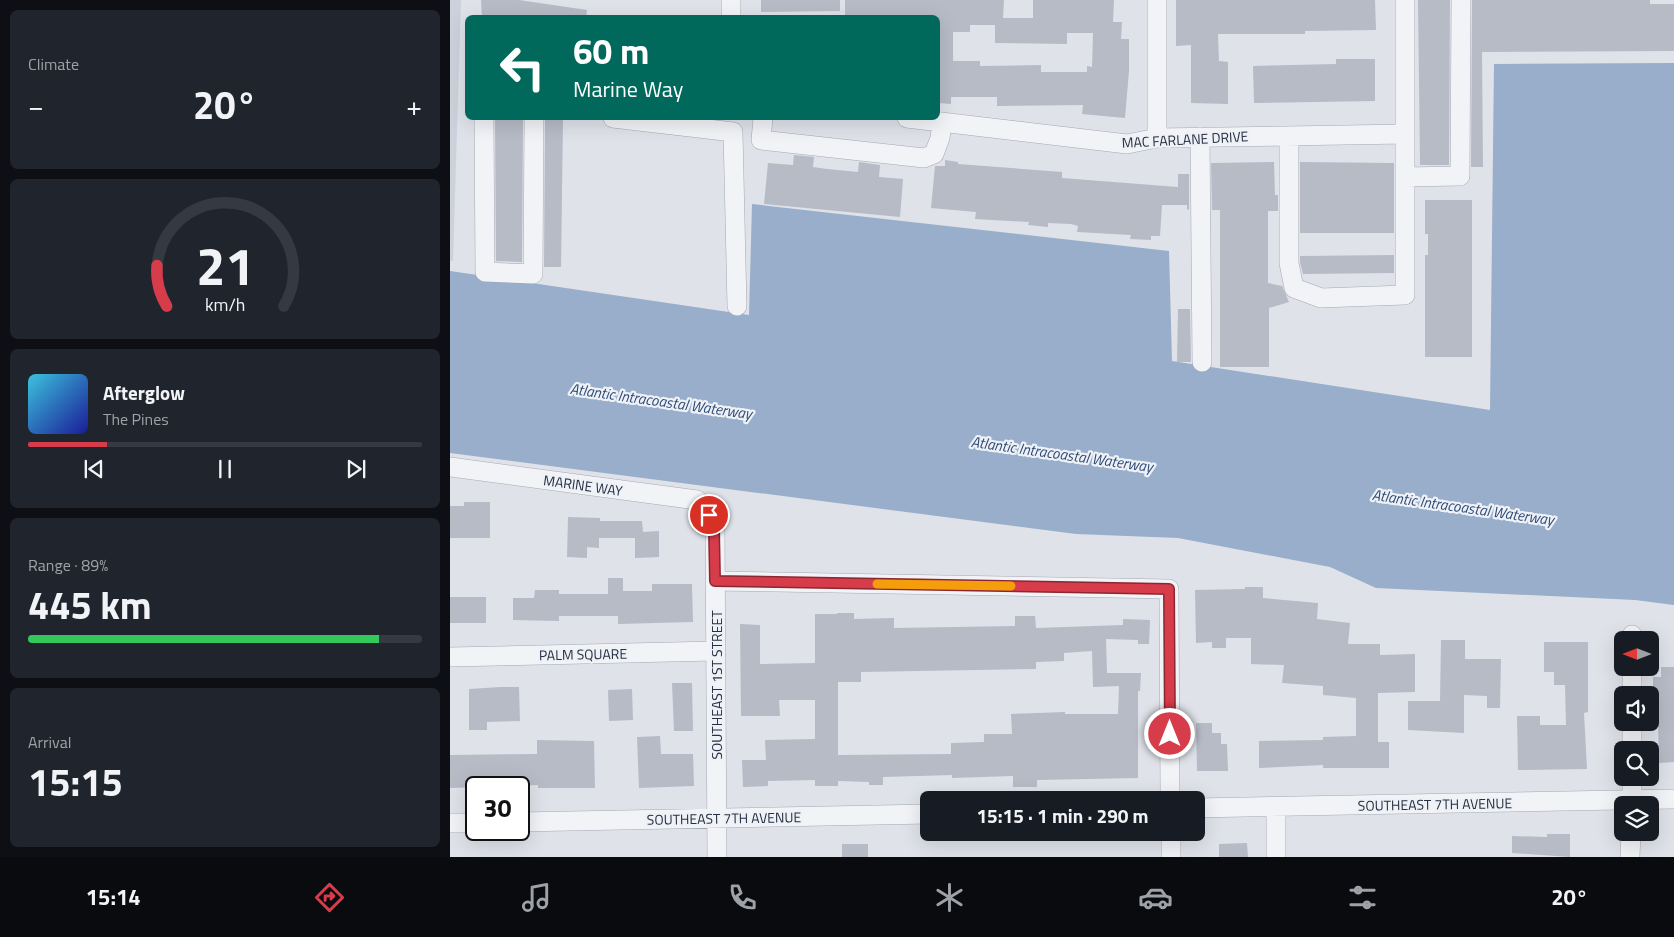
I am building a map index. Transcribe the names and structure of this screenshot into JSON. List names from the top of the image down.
{
  "streets": {
    "street": [
      "MAC FARLANE DRIVE",
      "MARINE WAY",
      "PALM SQUARE",
      "SOUTHEAST 1ST STREET",
      "SOUTHEAST 7TH AVENUE"
    ]
  },
  "crossings": [
    ["MARINE WAY", "SOUTHEAST 1ST STREET"],
    ["PALM SQUARE", "SOUTHEAST 1ST STREET"],
    ["SOUTHEAST 1ST STREET", "SOUTHEAST 7TH AVENUE"]
  ],
  "water": ["Atlantic Intracoastal Waterway"],
  "north": "left",
  "page": {
    "tile": [
      "Climate",
      ["Range · 89%", "445 km"],
      ["Arrival", "15:15"]
    ],
    "turn": ["60 m", "Marine Way"],
    "heat": ["−", "20°", "+"],
    "song": ["Afterglow", "The Pines"],
    "limit": "30",
    "trip": "15:15 · 1 min · 290 m",
    "tabs": ["15:14", "20°"],
    "gauge": ["21", "km/h"]
  }
}
